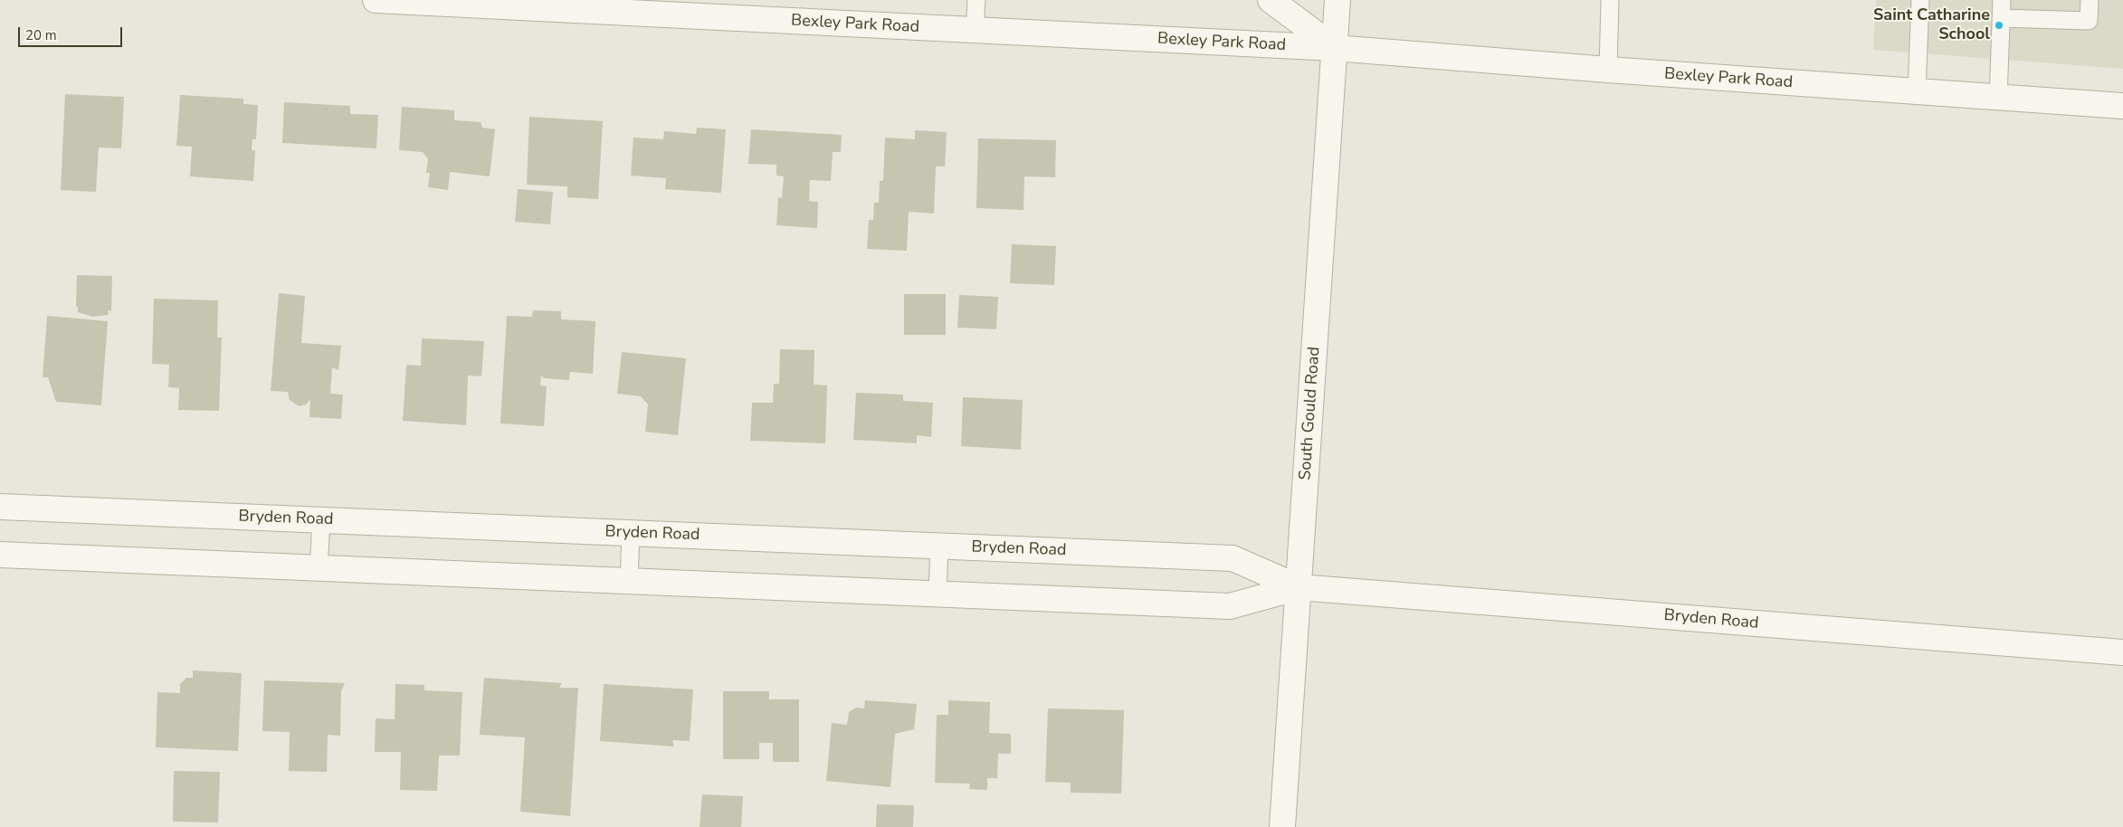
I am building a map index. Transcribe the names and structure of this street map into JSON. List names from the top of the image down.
{
  "streets": {
    "street": ["Bexley Park Road", "South Gould Road", "Bryden Road"]
  },
  "crossings": [
    ["Bexley Park Road", "South Gould Road"],
    ["South Gould Road", "Bryden Road"]
  ],
  "places": ["Saint Catharine School"],
  "scale_bar": "20 m"
}
